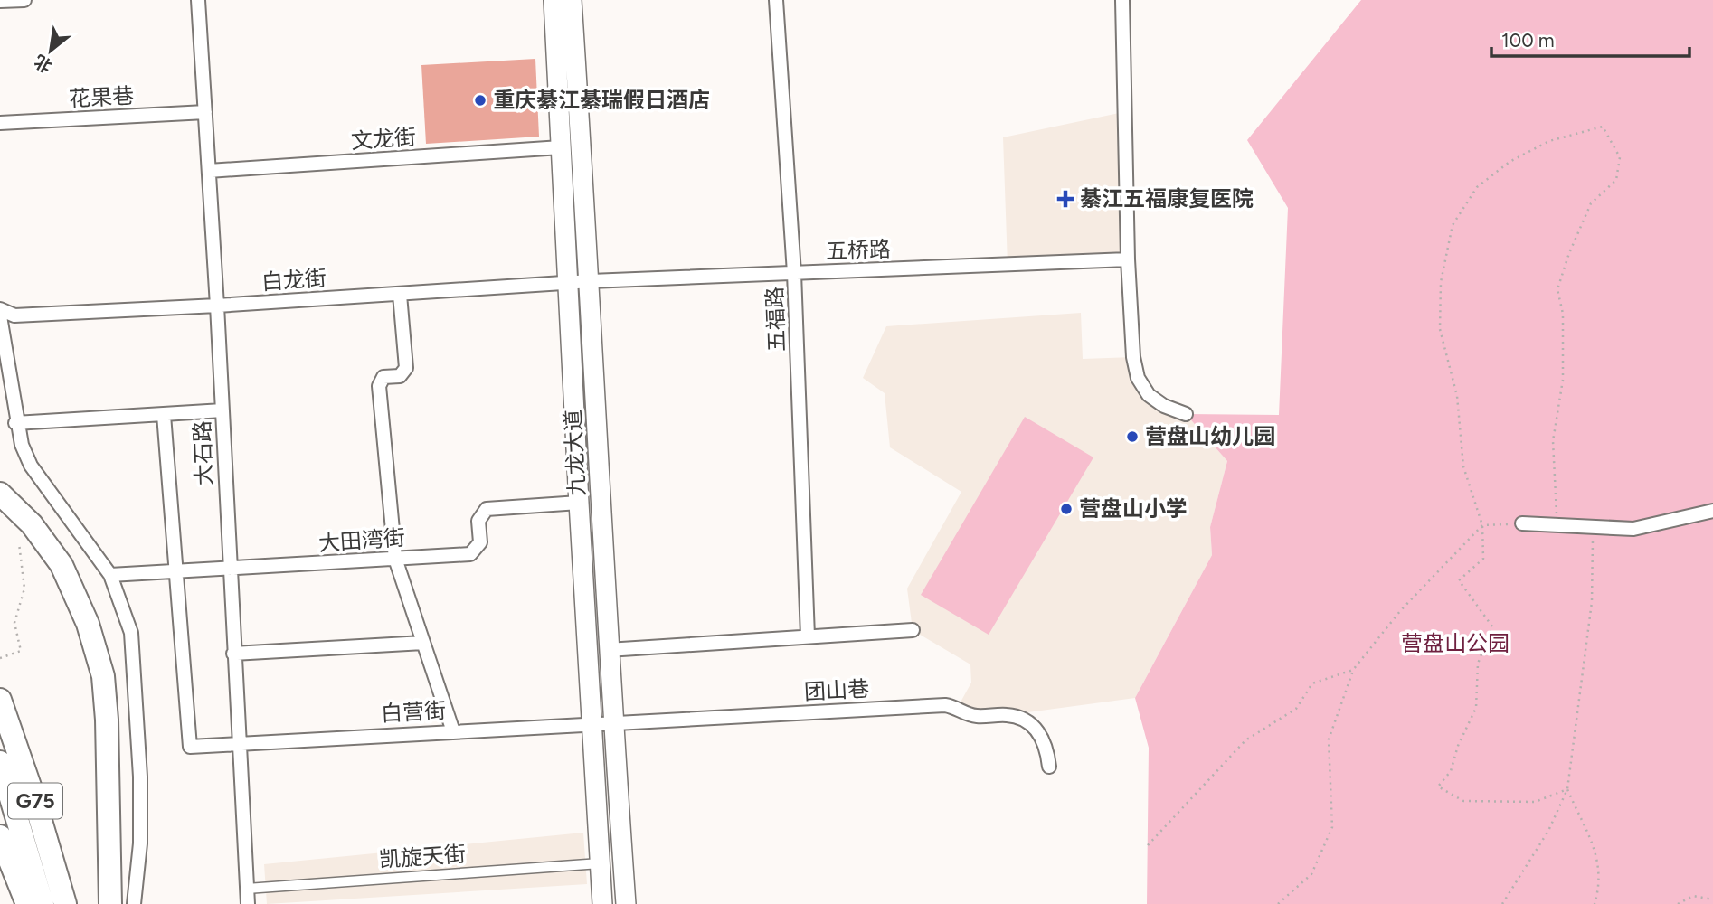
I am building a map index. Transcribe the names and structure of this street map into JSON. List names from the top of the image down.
{
  "streets": {
    "highway": ["G75"],
    "main road": ["九龙大道"],
    "street": [
      "花果巷",
      "文龙街",
      "五桥路",
      "白龙街",
      "五福路",
      "大石路",
      "大田湾街",
      "团山巷",
      "白营街",
      "凯旋天街"
    ]
  },
  "crossings": [
    ["花果巷", "大石路"],
    ["文龙街", "大石路"],
    ["文龙街", "九龙大道"],
    ["五桥路", "白龙街"],
    ["五桥路", "五福路"],
    ["五桥路", "九龙大道"],
    ["白龙街", "大石路"],
    ["白龙街", "九龙大道"],
    ["大石路", "大田湾街"],
    ["大石路", "白营街"],
    ["大石路", "凯旋天街"],
    ["九龙大道", "大田湾街"],
    ["九龙大道", "团山巷"],
    ["九龙大道", "白营街"],
    ["九龙大道", "凯旋天街"],
    ["大田湾街", "白营街"],
    ["团山巷", "白营街"]
  ],
  "parks": ["营盘山公园"],
  "places": {
    "other": ["重庆綦江綦瑞假日酒店", "营盘山幼儿园", "营盘山小学"],
    "health": ["綦江五福康复医院"]
  },
  "scale_bar": "100 m",
  "north": "bottom left"
}
